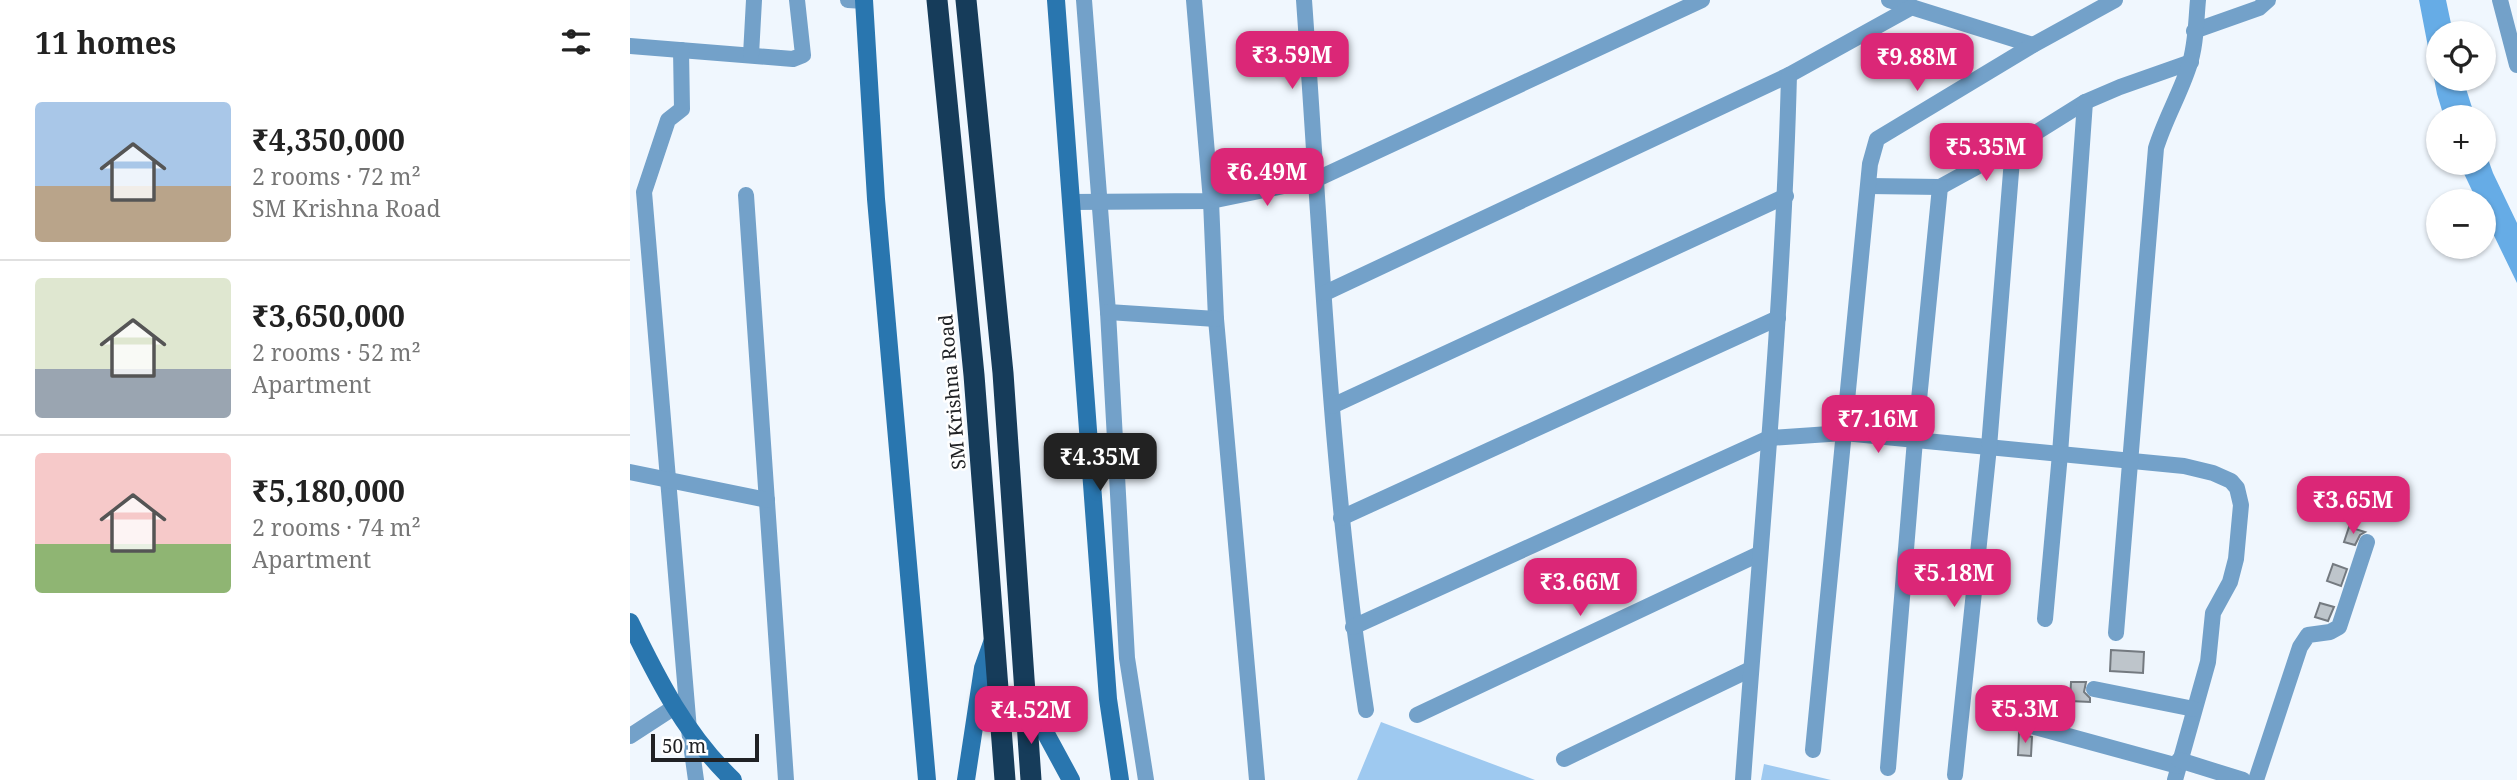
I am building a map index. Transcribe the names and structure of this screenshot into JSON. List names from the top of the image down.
{
  "streets": {
    "highway": ["SM Krishna Road"]
  },
  "scale_bar": "50 m",
  "page": {
    "heading": "11 homes",
    "map_buttons": ["+", "−"],
    "price": [
      "₹3.59M",
      "₹9.88M",
      "₹5.35M",
      "₹6.49M",
      "₹7.16M",
      "₹4.35M",
      "₹3.65M",
      "₹5.18M",
      "₹3.66M",
      "₹5.3M",
      "₹4.52M"
    ],
    "list": [
      {
        "name": "₹4,350,000",
        "note": "2 rooms · 72 m² · SM Krishna Road"
      },
      {
        "name": "₹3,650,000",
        "note": "2 rooms · 52 m² · Apartment"
      },
      {
        "name": "₹5,180,000",
        "note": "2 rooms · 74 m² · Apartment"
      }
    ],
    "scale": "50 m"
  }
}
